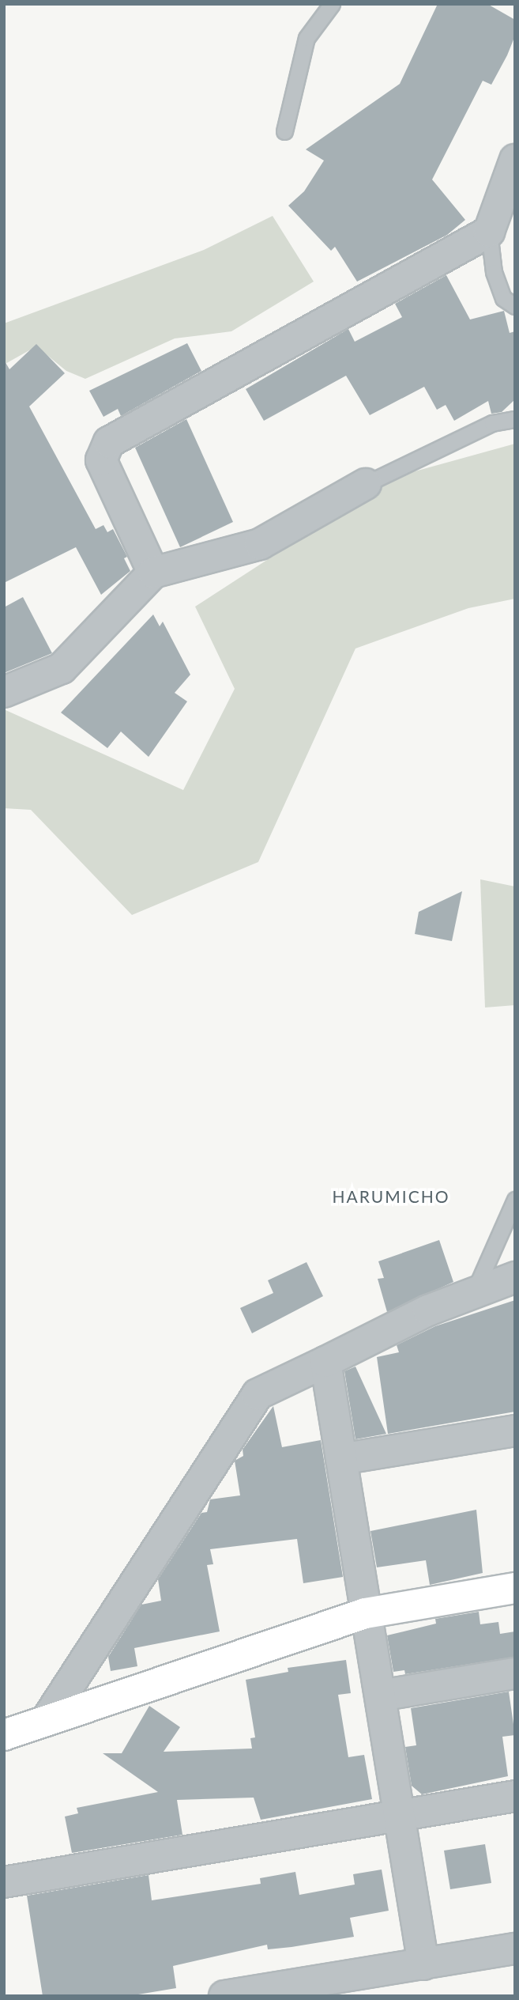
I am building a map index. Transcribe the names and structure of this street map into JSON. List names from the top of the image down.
{
  "districts": ["HARUMICHO"]
}
